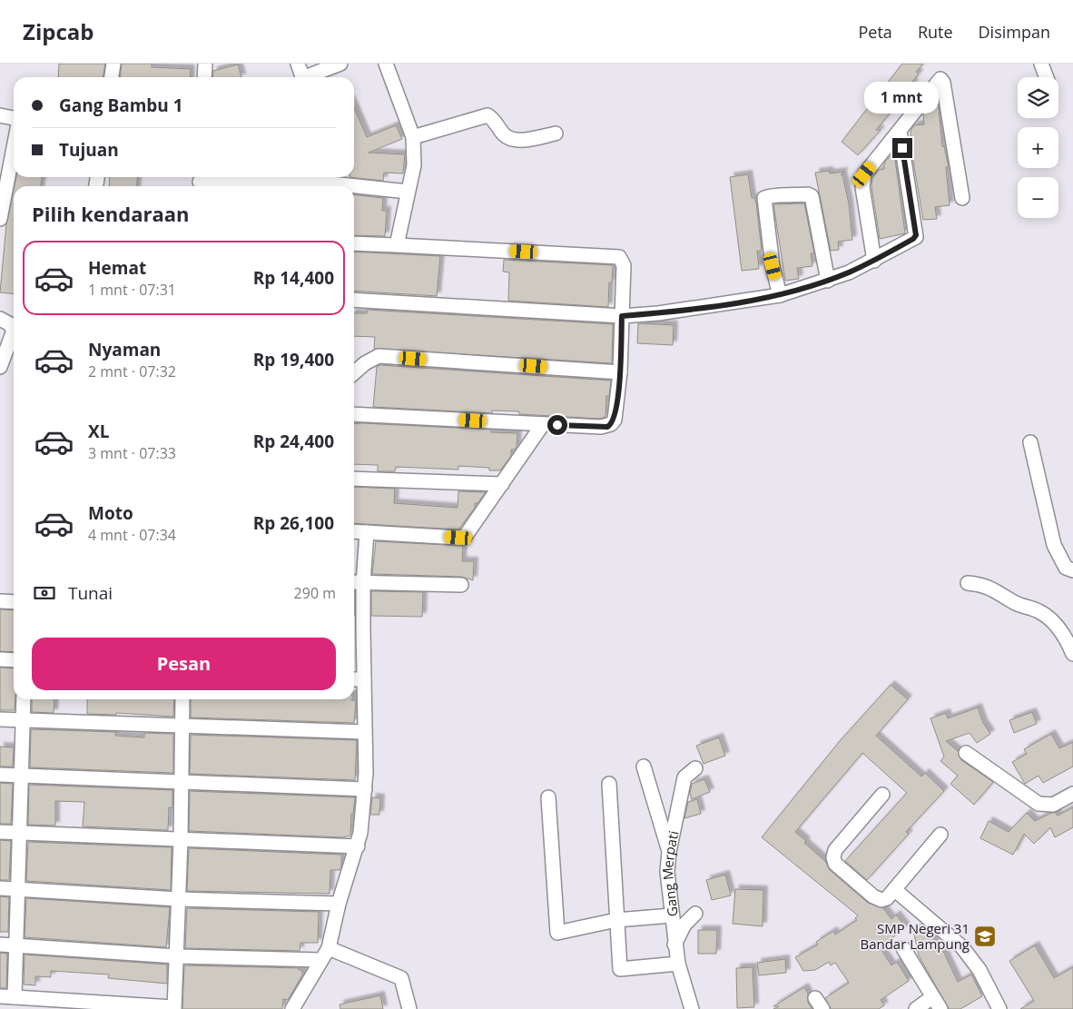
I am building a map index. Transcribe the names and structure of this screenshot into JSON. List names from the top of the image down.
{
  "streets": {
    "street": ["Gang Merpati"]
  },
  "places": {
    "school or university": ["SMP Negeri 31 Bandar Lampung"]
  },
  "page": {
    "header": "Zipcab",
    "nav": ["Peta", "Rute", "Disimpan"],
    "map_buttons": ["+", "−"],
    "banner": ["Gang Bambu 1", "Tujuan"],
    "bubble": "1 mnt",
    "heading": "Pilih kendaraan",
    "list": [
      {
        "name": "Hemat",
        "note": "1 mnt · 07:31",
        "value": "Rp 14,400"
      },
      {
        "name": "Nyaman",
        "note": "2 mnt · 07:32",
        "value": "Rp 19,400"
      },
      {
        "name": "XL",
        "note": "3 mnt · 07:33",
        "value": "Rp 24,400"
      },
      {
        "name": "Moto",
        "note": "4 mnt · 07:34",
        "value": "Rp 26,100"
      }
    ],
    "pay": ["Tunai", "290 m"],
    "buttons": "Pesan"
  }
}
